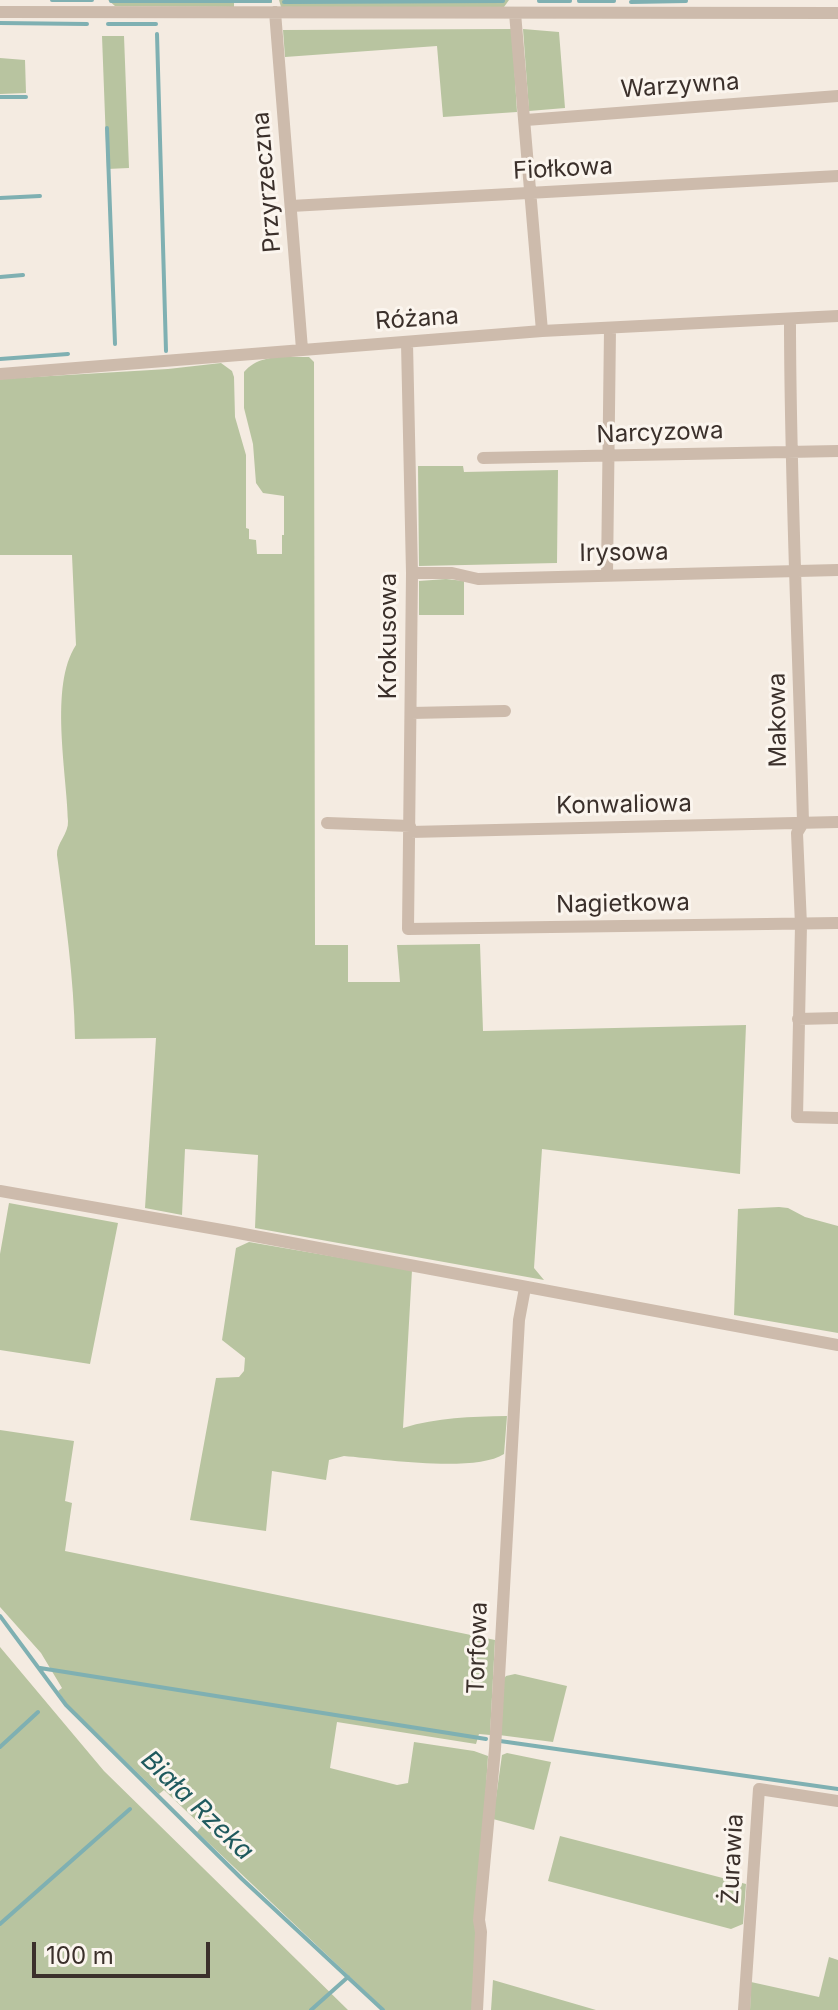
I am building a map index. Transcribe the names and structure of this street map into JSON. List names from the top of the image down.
{
  "streets": {
    "street": [
      "Warzywna",
      "Fiołkowa",
      "Przyrzeczna",
      "Różana",
      "Narcyzowa",
      "Irysowa",
      "Krokusowa",
      "Makowa",
      "Konwaliowa",
      "Nagietkowa",
      "Torfowa",
      "Żurawia"
    ]
  },
  "crossings": [
    ["Fiołkowa", "Przyrzeczna"],
    ["Przyrzeczna", "Różana"],
    ["Różana", "Krokusowa"],
    ["Różana", "Makowa"],
    ["Narcyzowa", "Makowa"],
    ["Irysowa", "Krokusowa"],
    ["Irysowa", "Makowa"],
    ["Krokusowa", "Konwaliowa"],
    ["Krokusowa", "Nagietkowa"],
    ["Makowa", "Konwaliowa"],
    ["Makowa", "Nagietkowa"]
  ],
  "water": ["Biała Rzeka"],
  "scale_bar": "100 m"
}
